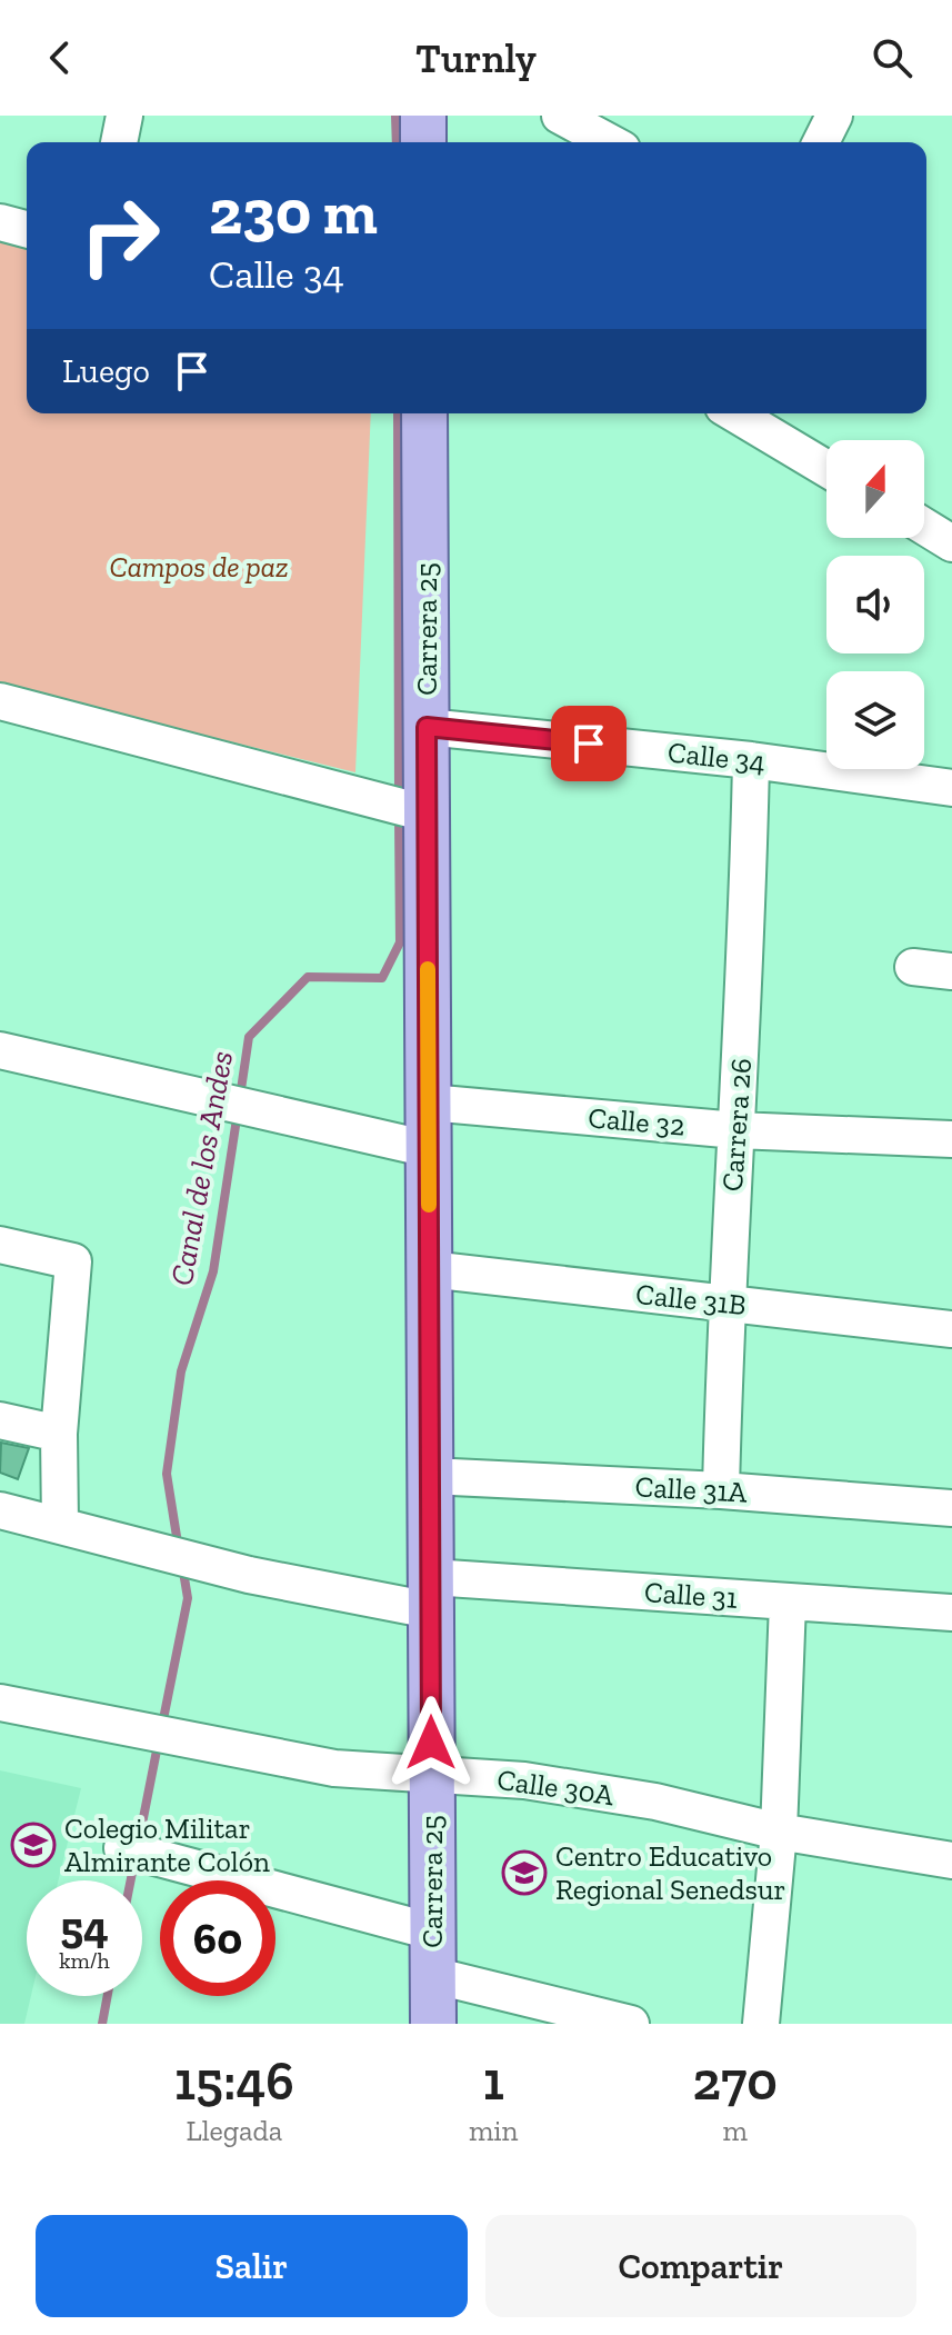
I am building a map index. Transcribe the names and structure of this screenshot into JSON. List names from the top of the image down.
{
  "streets": {
    "main road": ["Carrera 25"],
    "street": [
      "Calle 34",
      "Calle 32",
      "Carrera 26",
      "Calle 31B",
      "Calle 31A",
      "Calle 31",
      "Calle 30A"
    ]
  },
  "crossings": [
    ["Carrera 25", "Calle 34"],
    ["Carrera 25", "Calle 32"],
    ["Carrera 25", "Calle 31B"],
    ["Carrera 25", "Calle 31A"],
    ["Carrera 25", "Calle 31"],
    ["Carrera 25", "Calle 30A"],
    ["Calle 34", "Carrera 26"],
    ["Calle 32", "Carrera 26"],
    ["Carrera 26", "Calle 31B"],
    ["Carrera 26", "Calle 31A"]
  ],
  "water": ["Canal de los Andes"],
  "parks": ["Campos de paz"],
  "places": {
    "school or university": ["Colegio Militar Almirante Colón", "Centro Educativo Regional Senedsur"]
  },
  "north": "top",
  "page": {
    "header": "Turnly",
    "turn": ["230 m", "Calle 34"],
    "then": "Luego",
    "speed": "54 km/h",
    "limit": "60",
    "eta": [
      "15:46",
      "Llegada",
      "1",
      "min",
      "270",
      "m"
    ],
    "buttons": ["Salir", "Compartir"]
  }
}
